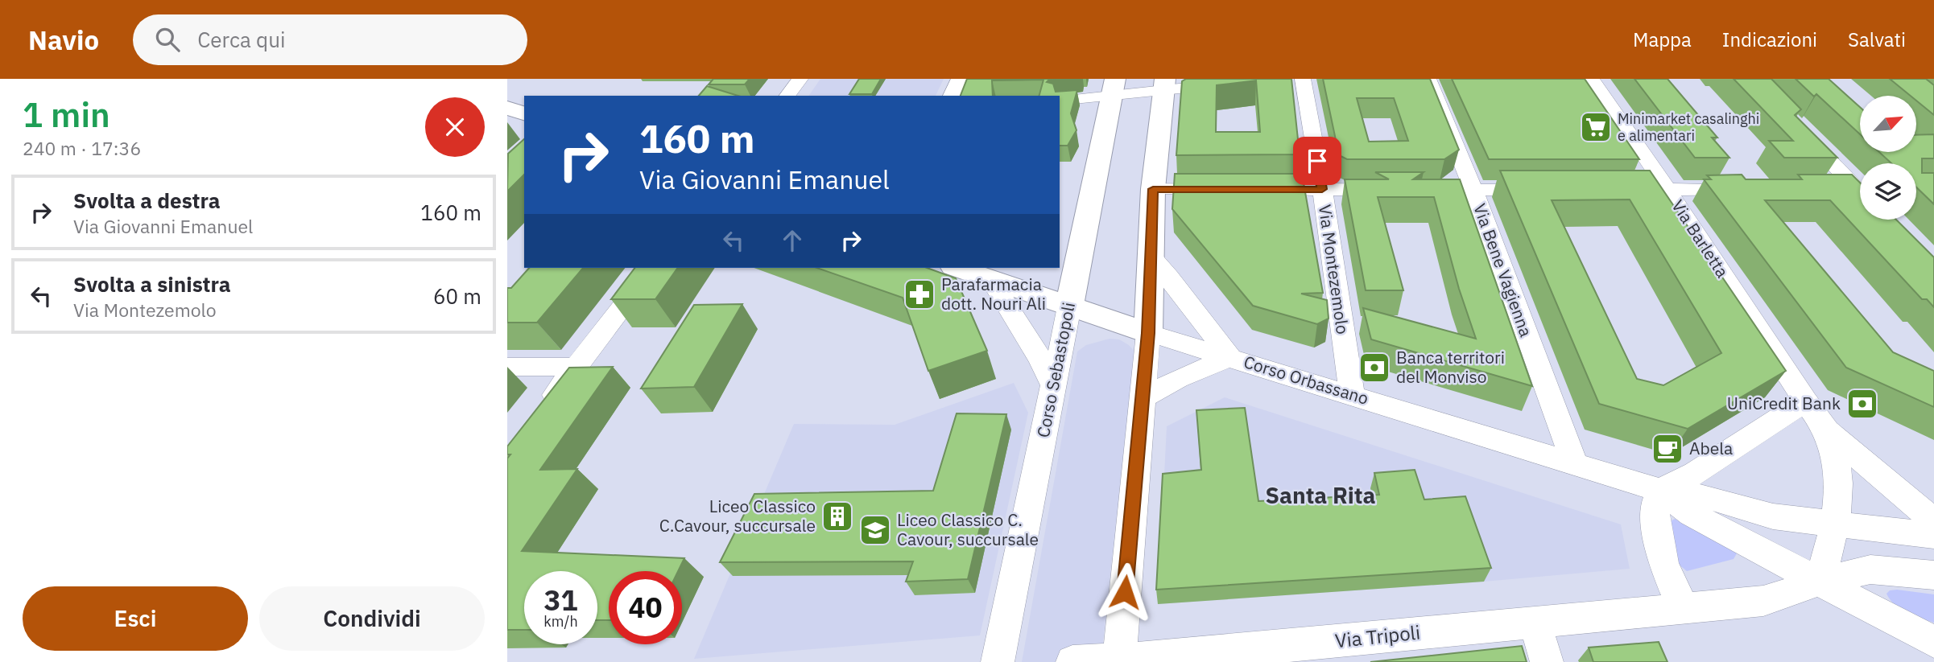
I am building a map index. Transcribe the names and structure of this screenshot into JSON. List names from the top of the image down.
{
  "streets": {
    "main road": ["Corso Sebastopoli", "Corso Orbassano"],
    "street": [
      "Via Barletta",
      "Via Montezemolo",
      "Via Bene Vagienna",
      "Via Tripoli"
    ]
  },
  "crossings": [
    ["Via Montezemolo", "Corso Orbassano"],
    ["Via Bene Vagienna", "Corso Orbassano"],
    ["Corso Sebastopoli", "Corso Orbassano"]
  ],
  "districts": ["Santa Rita"],
  "places": {
    "supermarket": ["Minimarket casalinghi e alimentari"],
    "pharmacy": ["Parafarmacia dott. Nouri Ali"],
    "bank": ["Banca territori del Monviso", "UniCredit Bank"],
    "cafe": ["Abela"],
    "building": ["Liceo Classico C.Cavour, succursale"],
    "school or university": ["Liceo Classico C. Cavour, succursale"]
  },
  "north": "top right",
  "page": {
    "header": "Navio",
    "search": "Cerca qui",
    "nav": ["Mappa", "Indicazioni", "Salvati"],
    "heading": ["1 min", "240 m · 17:36"],
    "turn": ["160 m", "Via Giovanni Emanuel"],
    "list": [
      {
        "name": "Svolta a destra",
        "note": "Via Giovanni Emanuel",
        "value": "160 m"
      },
      {
        "name": "Svolta a sinistra",
        "note": "Via Montezemolo",
        "value": "60 m"
      }
    ],
    "speed": "31 km/h",
    "limit": "40",
    "buttons": ["Esci", "Condividi"]
  }
}
